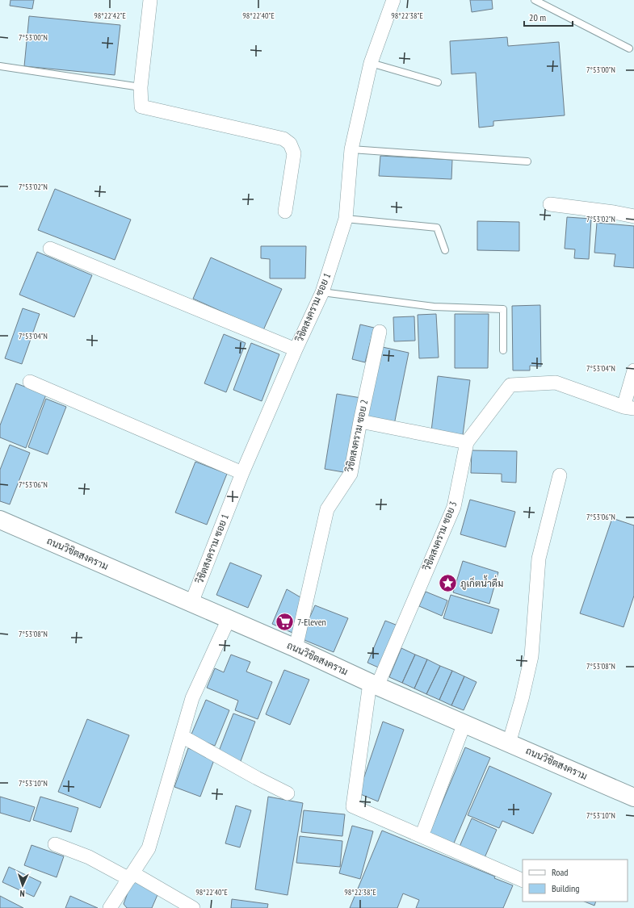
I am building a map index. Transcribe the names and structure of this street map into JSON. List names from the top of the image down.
{
  "streets": {
    "street": [
      "วิชิตสงคราม ซอย 1",
      "วิชิตสงคราม ซอย 2",
      "วิชิตสงคราม ซอย 3",
      "ถนนวิชิตสงคราม"
    ]
  },
  "crossings": [
    ["วิชิตสงคราม ซอย 1", "ถนนวิชิตสงคราม"],
    ["วิชิตสงคราม ซอย 2", "ถนนวิชิตสงคราม"],
    ["วิชิตสงคราม ซอย 3", "ถนนวิชิตสงคราม"]
  ],
  "places": {
    "place": ["ภูเก็ตน้ำดื่ม"],
    "supermarket": ["7-Eleven"]
  },
  "legend": ["Road", "Building"],
  "scale_bar": "20 m",
  "north": "bottom",
  "coordinates": [
    "98°22'42\"E",
    "98°22'40\"E",
    "98°22'38\"E",
    "7°53'00\"N",
    "7°53'02\"N",
    "7°53'04\"N",
    "7°53'06\"N",
    "7°53'08\"N",
    "7°53'10\"N"
  ]
}
